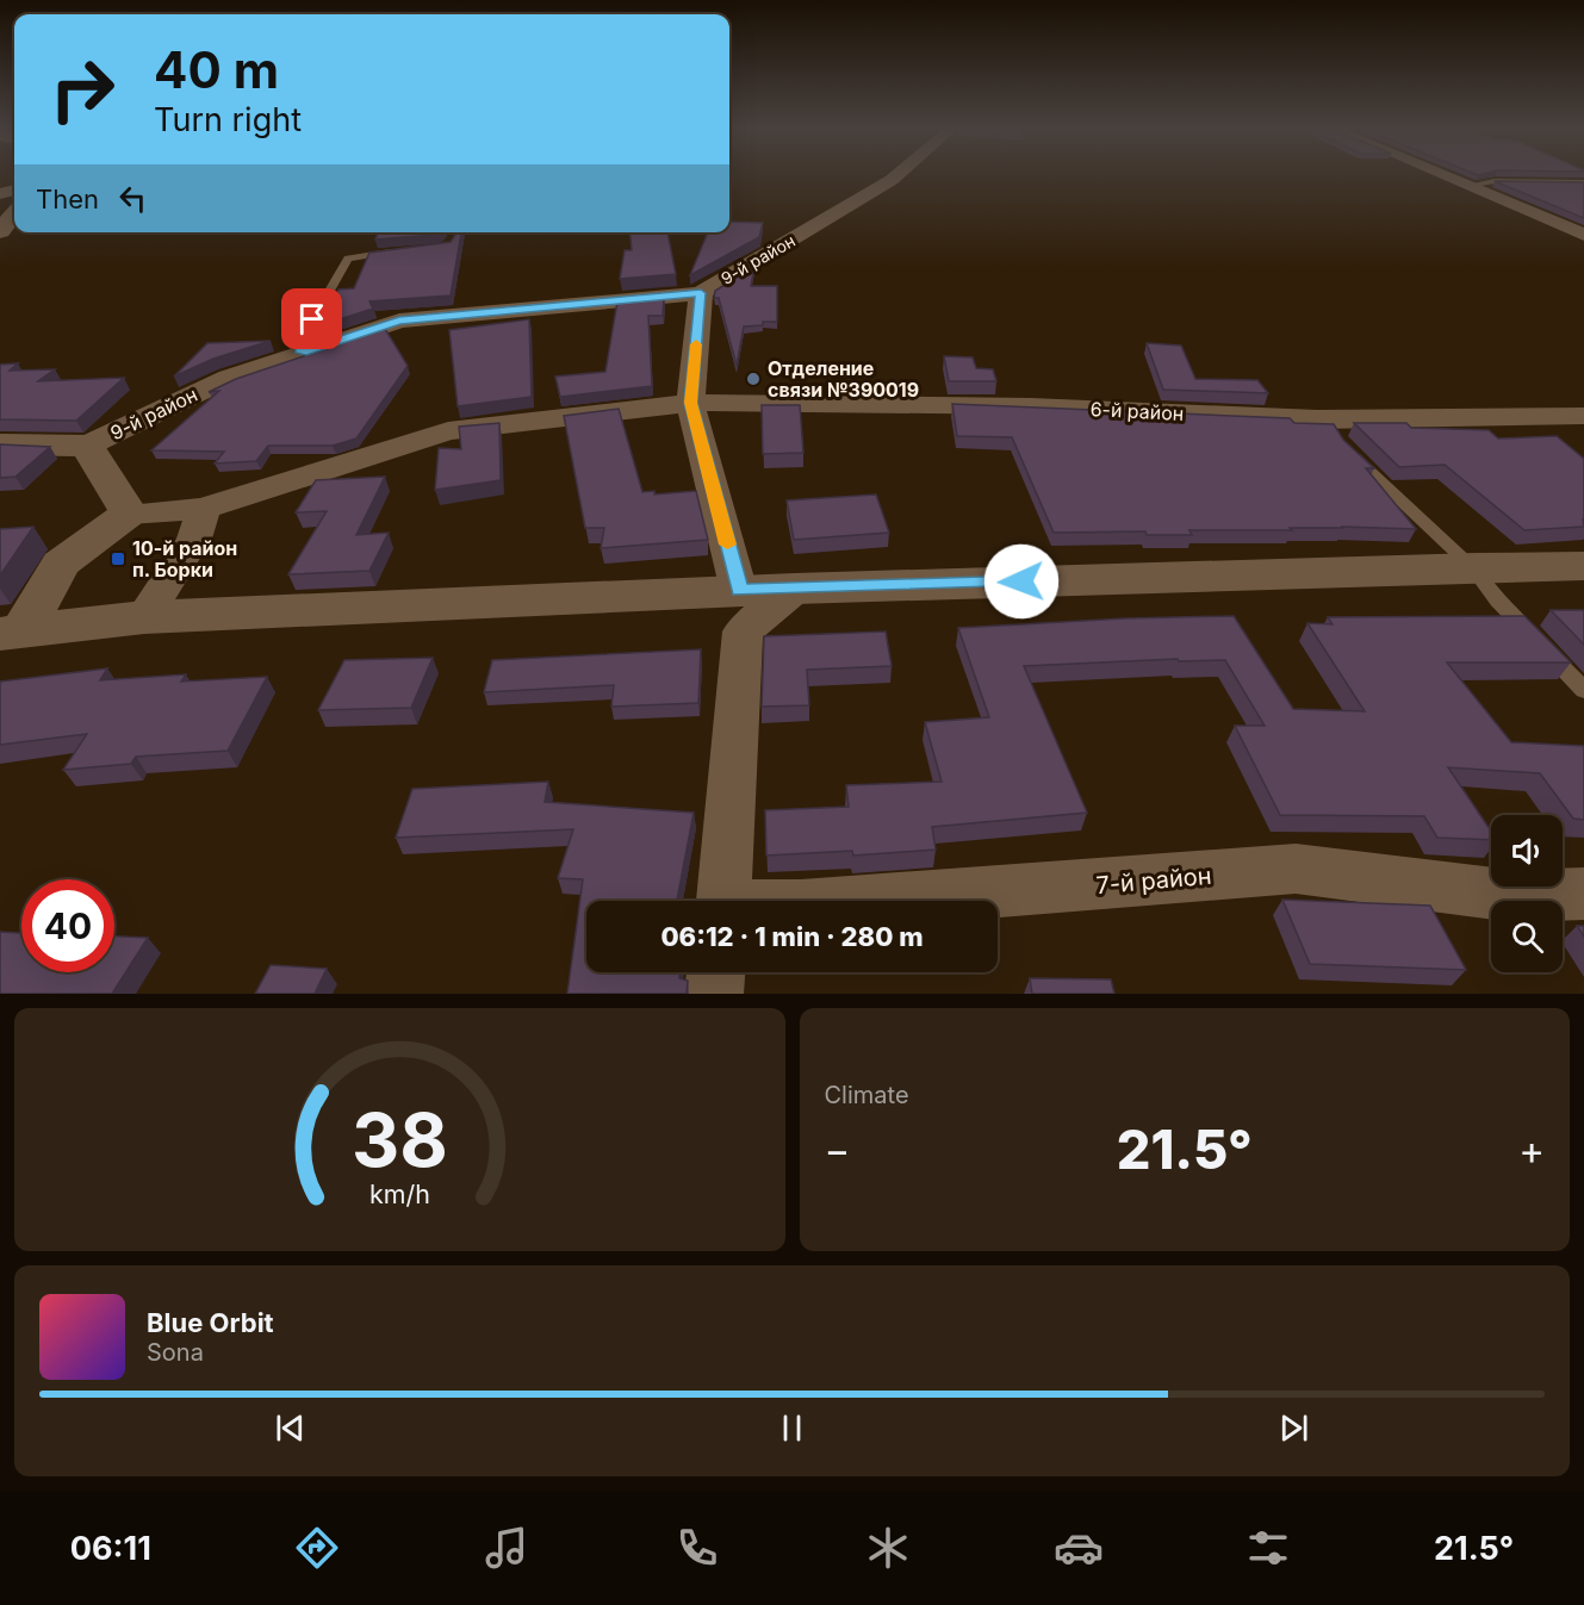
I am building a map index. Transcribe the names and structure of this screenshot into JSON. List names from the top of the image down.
{
  "streets": {
    "street": ["9-й район", "6-й район", "7-й район"]
  },
  "places": {
    "other": ["Отделение связи №390019"],
    "transit": ["10-й район п. Борки"]
  },
  "page": {
    "turn": ["40 m", "Turn right"],
    "then": "Then",
    "limit": "40",
    "trip": "06:12 · 1 min · 280 m",
    "tile": "Climate",
    "heat": ["−", "21.5°", "+"],
    "song": ["Blue Orbit", "Sona"],
    "tabs": ["06:11", "21.5°"],
    "gauge": ["38", "km/h"]
  }
}
